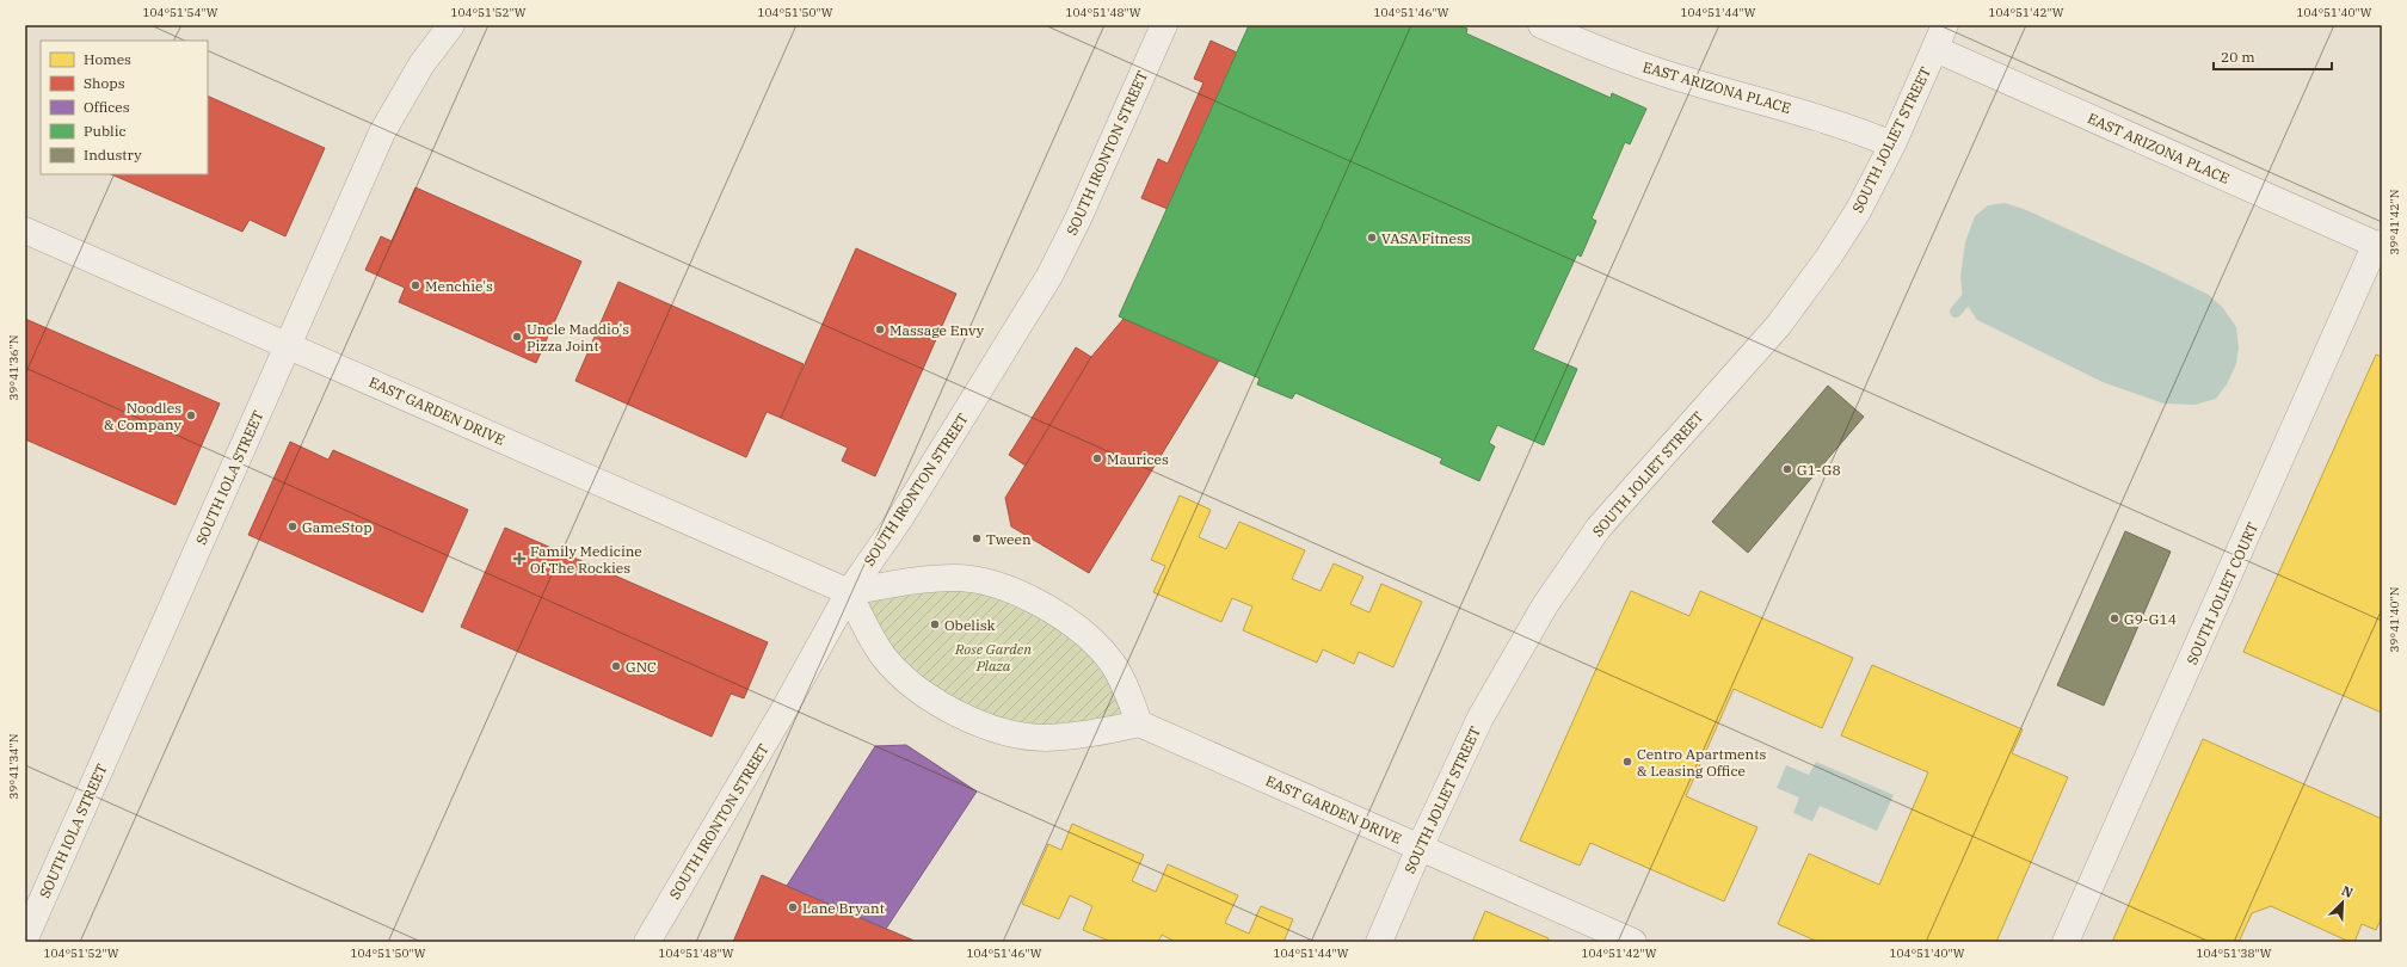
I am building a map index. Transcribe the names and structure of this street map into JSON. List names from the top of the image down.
{
  "streets": {
    "street": [
      "EAST ARIZONA PLACE",
      "SOUTH JOLIET STREET",
      "SOUTH IRONTON STREET",
      "EAST GARDEN DRIVE",
      "SOUTH IOLA STREET",
      "SOUTH JOLIET COURT"
    ]
  },
  "crossings": [
    ["EAST ARIZONA PLACE", "SOUTH JOLIET STREET"],
    ["EAST ARIZONA PLACE", "SOUTH JOLIET COURT"],
    ["SOUTH JOLIET STREET", "EAST GARDEN DRIVE"],
    ["SOUTH IRONTON STREET", "EAST GARDEN DRIVE"],
    ["EAST GARDEN DRIVE", "SOUTH IOLA STREET"]
  ],
  "parks": ["Rose Garden Plaza"],
  "places": {
    "other": [
      "VASA Fitness",
      "Menchie's",
      "Massage Envy",
      "Uncle Maddio's Pizza Joint",
      "Noodles & Company",
      "Maurices",
      "G1-G8",
      "GameStop",
      "Tween",
      "G9-G14",
      "Obelisk",
      "GNC",
      "Centro Apartments & Leasing Office",
      "Lane Bryant"
    ],
    "health": ["Family Medicine Of The Rockies"]
  },
  "legend": [
    "Homes",
    "Shops",
    "Offices",
    "Public",
    "Industry"
  ],
  "scale_bar": "20 m",
  "north": "top right",
  "coordinates": [
    "104°51'54\"W",
    "104°51'52\"W",
    "104°51'50\"W",
    "104°51'48\"W",
    "104°51'46\"W",
    "104°51'44\"W",
    "104°51'42\"W",
    "104°51'40\"W",
    "39°41'42\"N",
    "39°41'36\"N",
    "39°41'40\"N",
    "39°41'34\"N",
    "104°51'38\"W"
  ]
}
